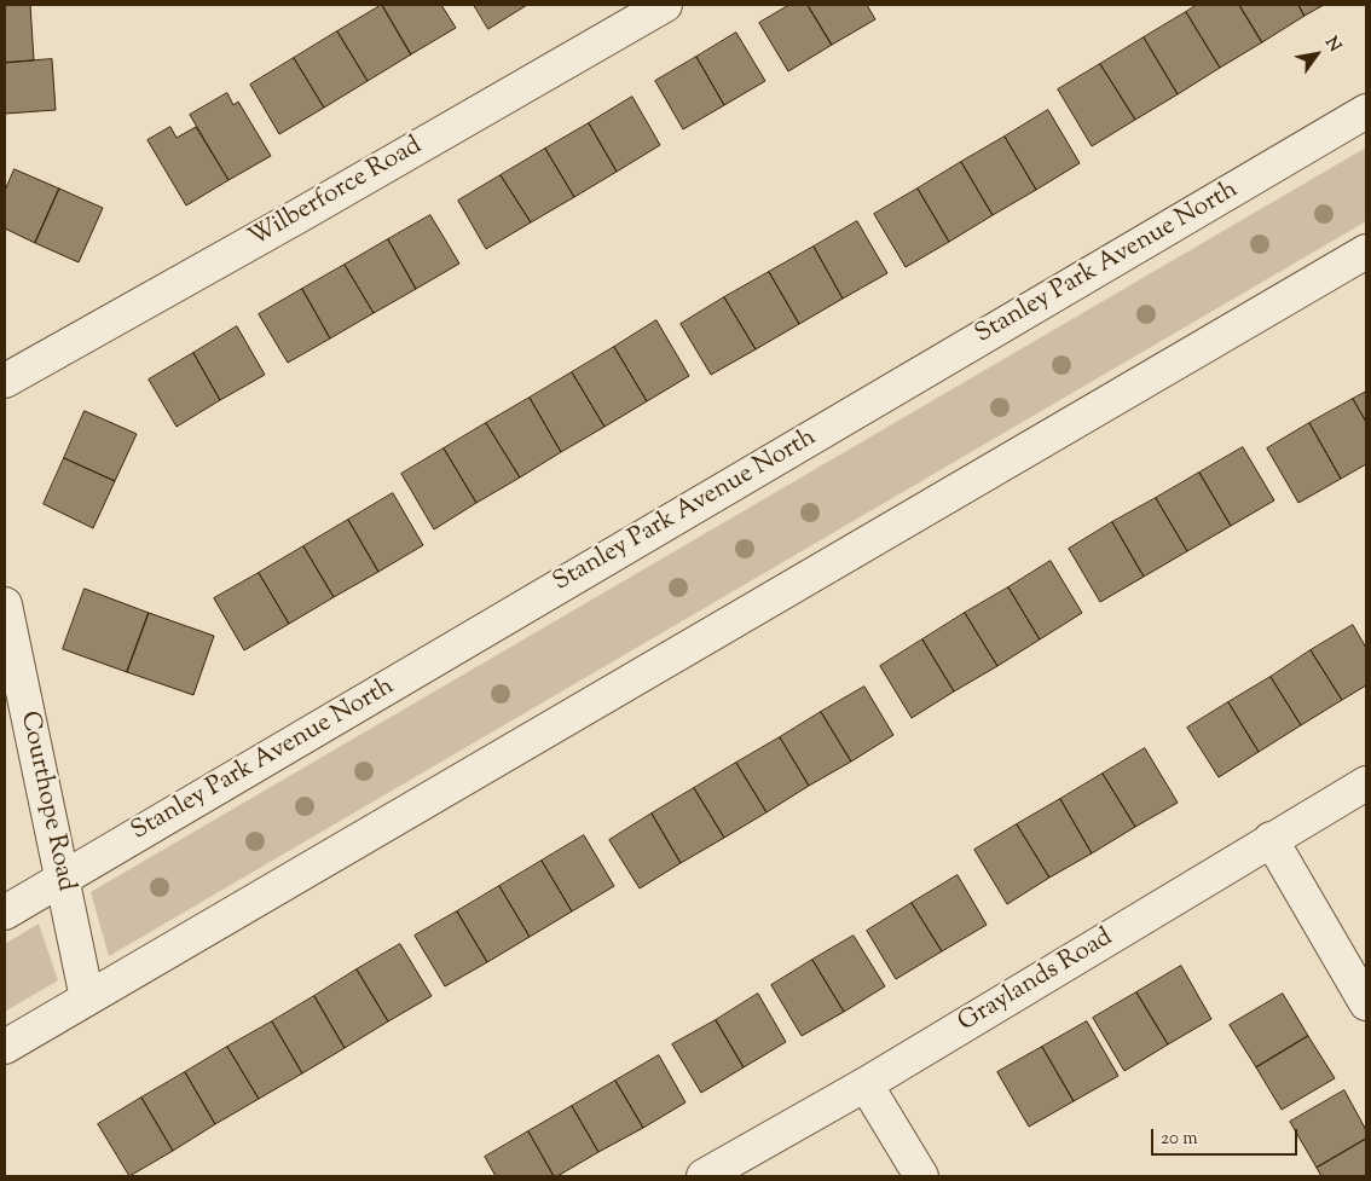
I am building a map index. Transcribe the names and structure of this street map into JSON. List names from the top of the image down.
{
  "streets": {
    "street": [
      "Wilberforce Road",
      "Stanley Park Avenue North",
      "Courthope Road",
      "Graylands Road"
    ]
  },
  "crossings": [
    ["Stanley Park Avenue North", "Courthope Road"]
  ],
  "scale_bar": "20 m",
  "north": "top right"
}
